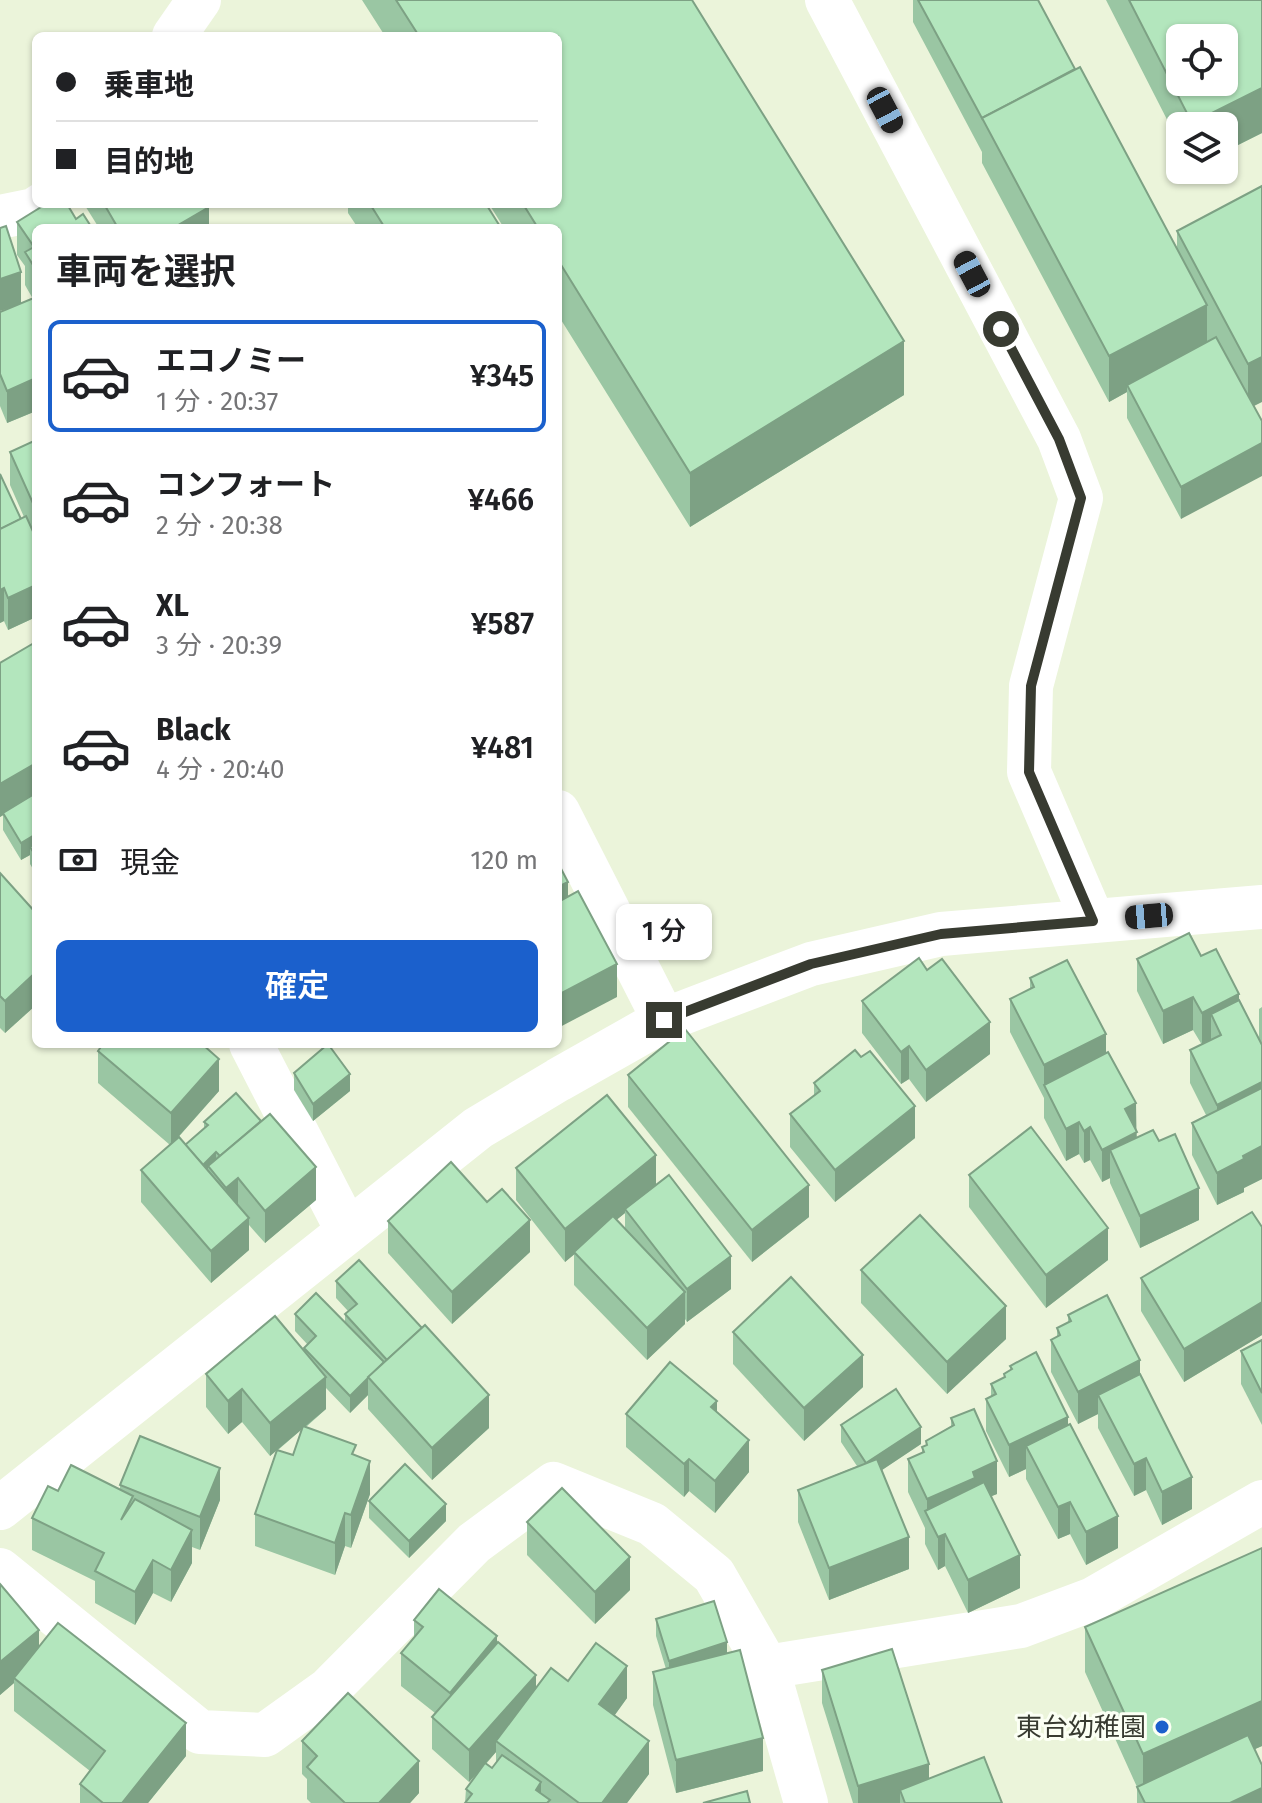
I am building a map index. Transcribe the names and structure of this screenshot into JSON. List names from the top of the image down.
{
  "places": ["東台幼稚園"],
  "page": {
    "banner": ["乗車地", "目的地"],
    "heading": "車両を選択",
    "list": [
      {
        "name": "エコノミー",
        "note": "1 分 · 20:37",
        "value": "¥345"
      },
      {
        "name": "コンフォート",
        "note": "2 分 · 20:38",
        "value": "¥466"
      },
      {
        "name": "XL",
        "note": "3 分 · 20:39",
        "value": "¥587"
      },
      {
        "name": "Black",
        "note": "4 分 · 20:40",
        "value": "¥481"
      }
    ],
    "pay": ["現金", "120 m"],
    "bubble": "1 分",
    "buttons": "確定"
  }
}
